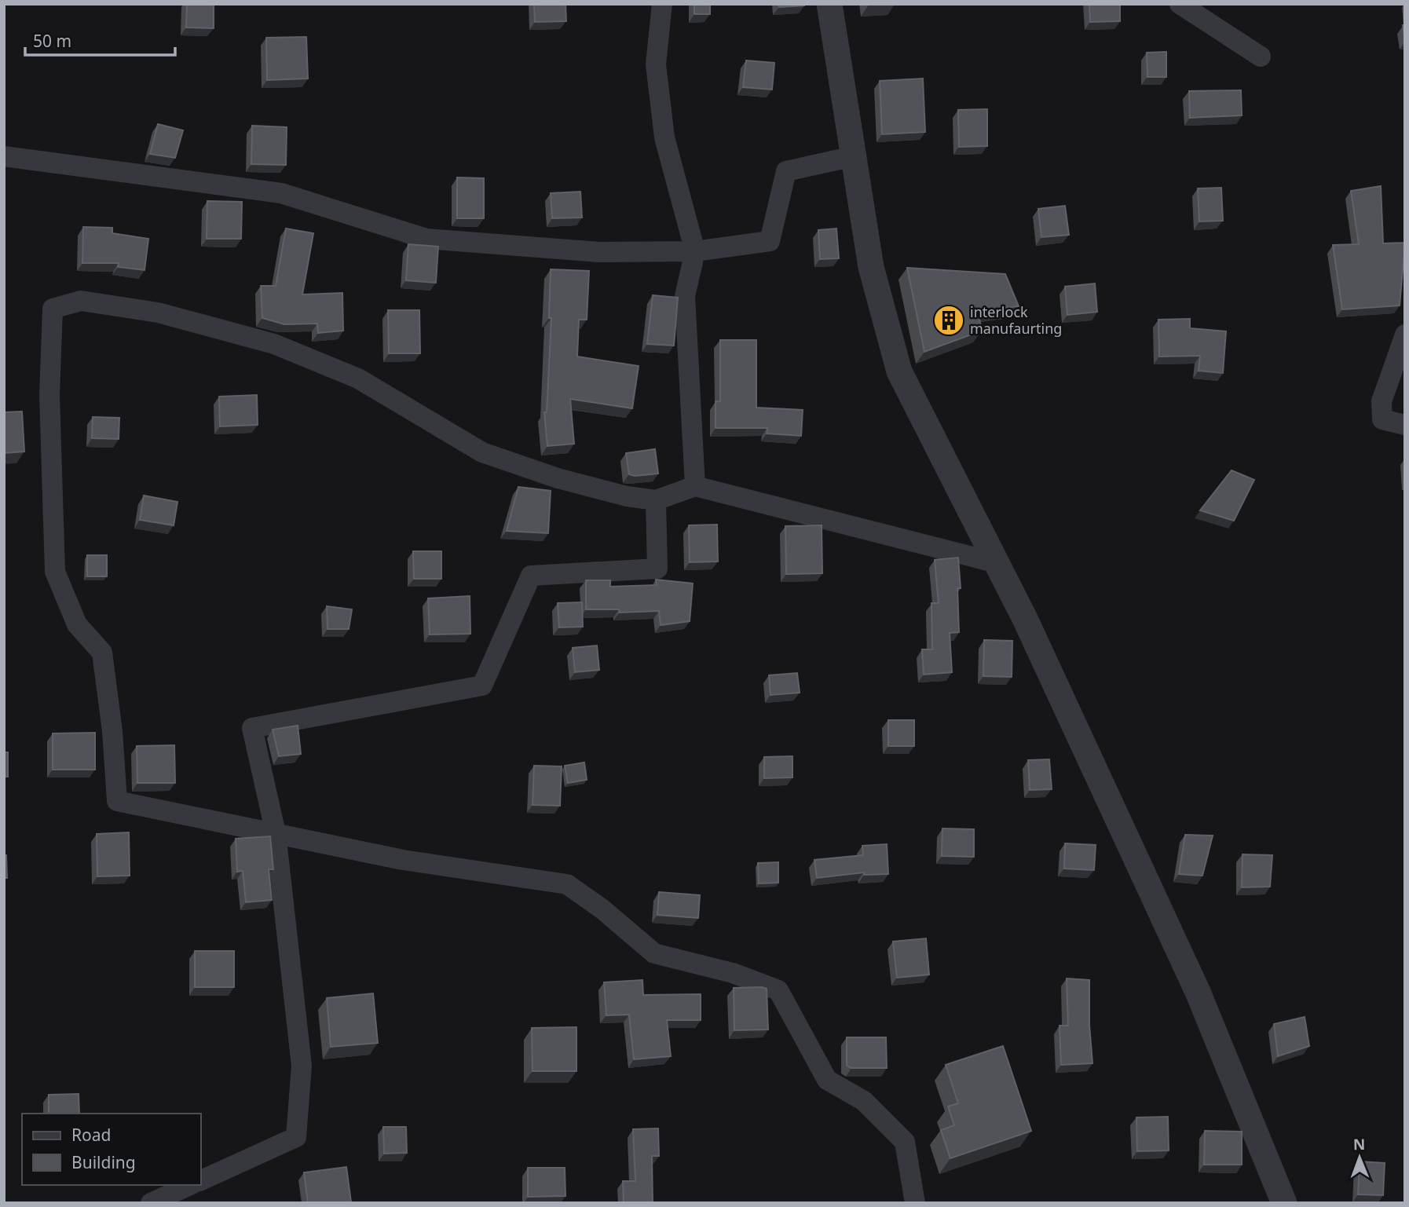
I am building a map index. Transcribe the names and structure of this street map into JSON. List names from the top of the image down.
{
  "places": {
    "building": ["interlock manufaurting"]
  },
  "legend": ["Road", "Building"],
  "scale_bar": "50 m",
  "north": "top"
}
